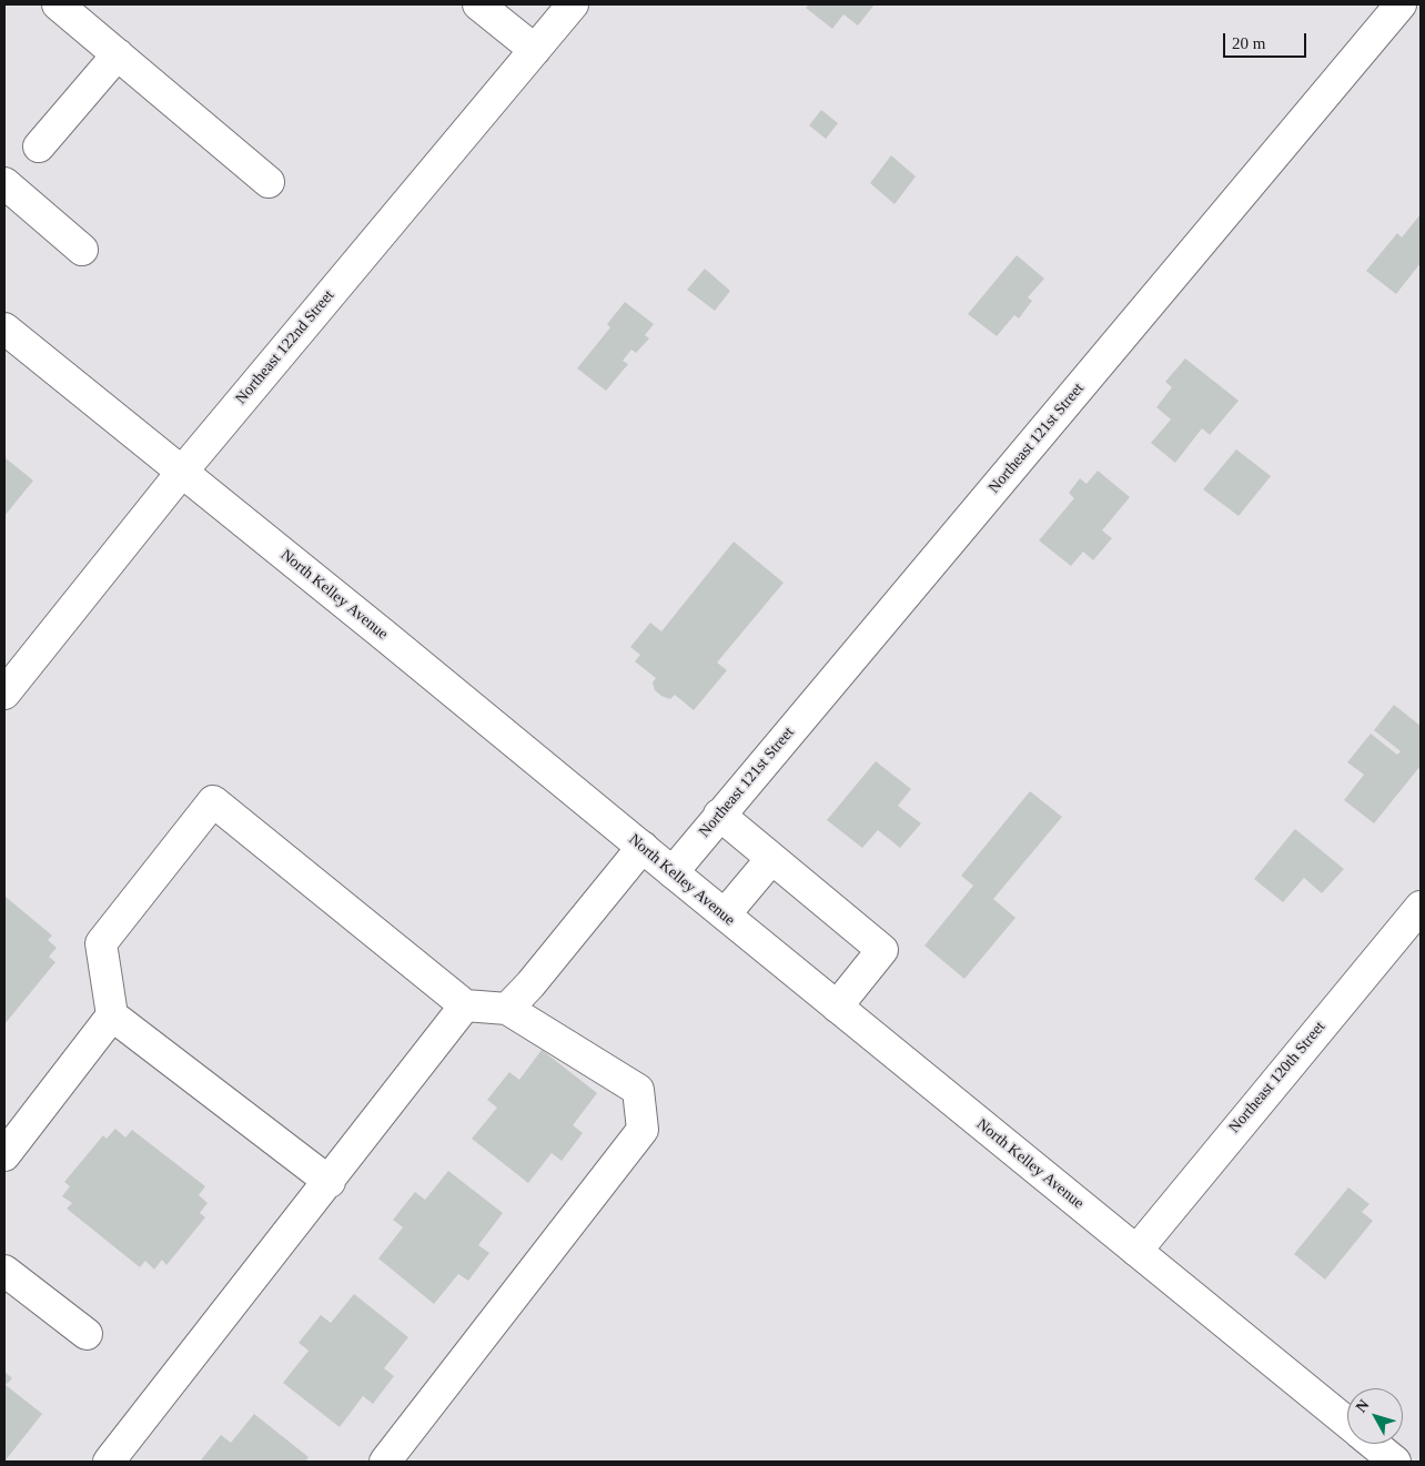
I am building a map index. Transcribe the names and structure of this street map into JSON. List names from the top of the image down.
{
  "streets": {
    "street": [
      "Northeast 122nd Street",
      "Northeast 121st Street",
      "North Kelley Avenue",
      "Northeast 120th Street"
    ]
  },
  "crossings": [
    ["Northeast 122nd Street", "North Kelley Avenue"],
    ["Northeast 121st Street", "North Kelley Avenue"],
    ["North Kelley Avenue", "Northeast 120th Street"]
  ],
  "scale_bar": "20 m",
  "north": "top left"
}
